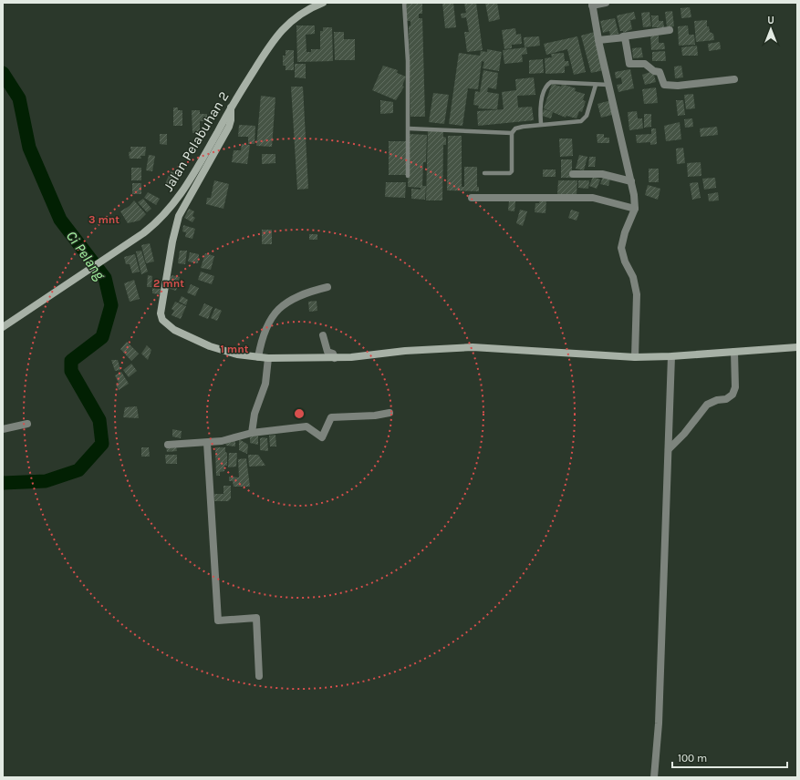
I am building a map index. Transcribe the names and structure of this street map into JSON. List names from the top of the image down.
{
  "streets": {
    "street": ["Jalan Pelabuhan 2"]
  },
  "water": ["Ci Pelang"],
  "scale_bar": "100 m",
  "north": "top",
  "rings": ["3 mnt", "2 mnt", "1 mnt"]
}
